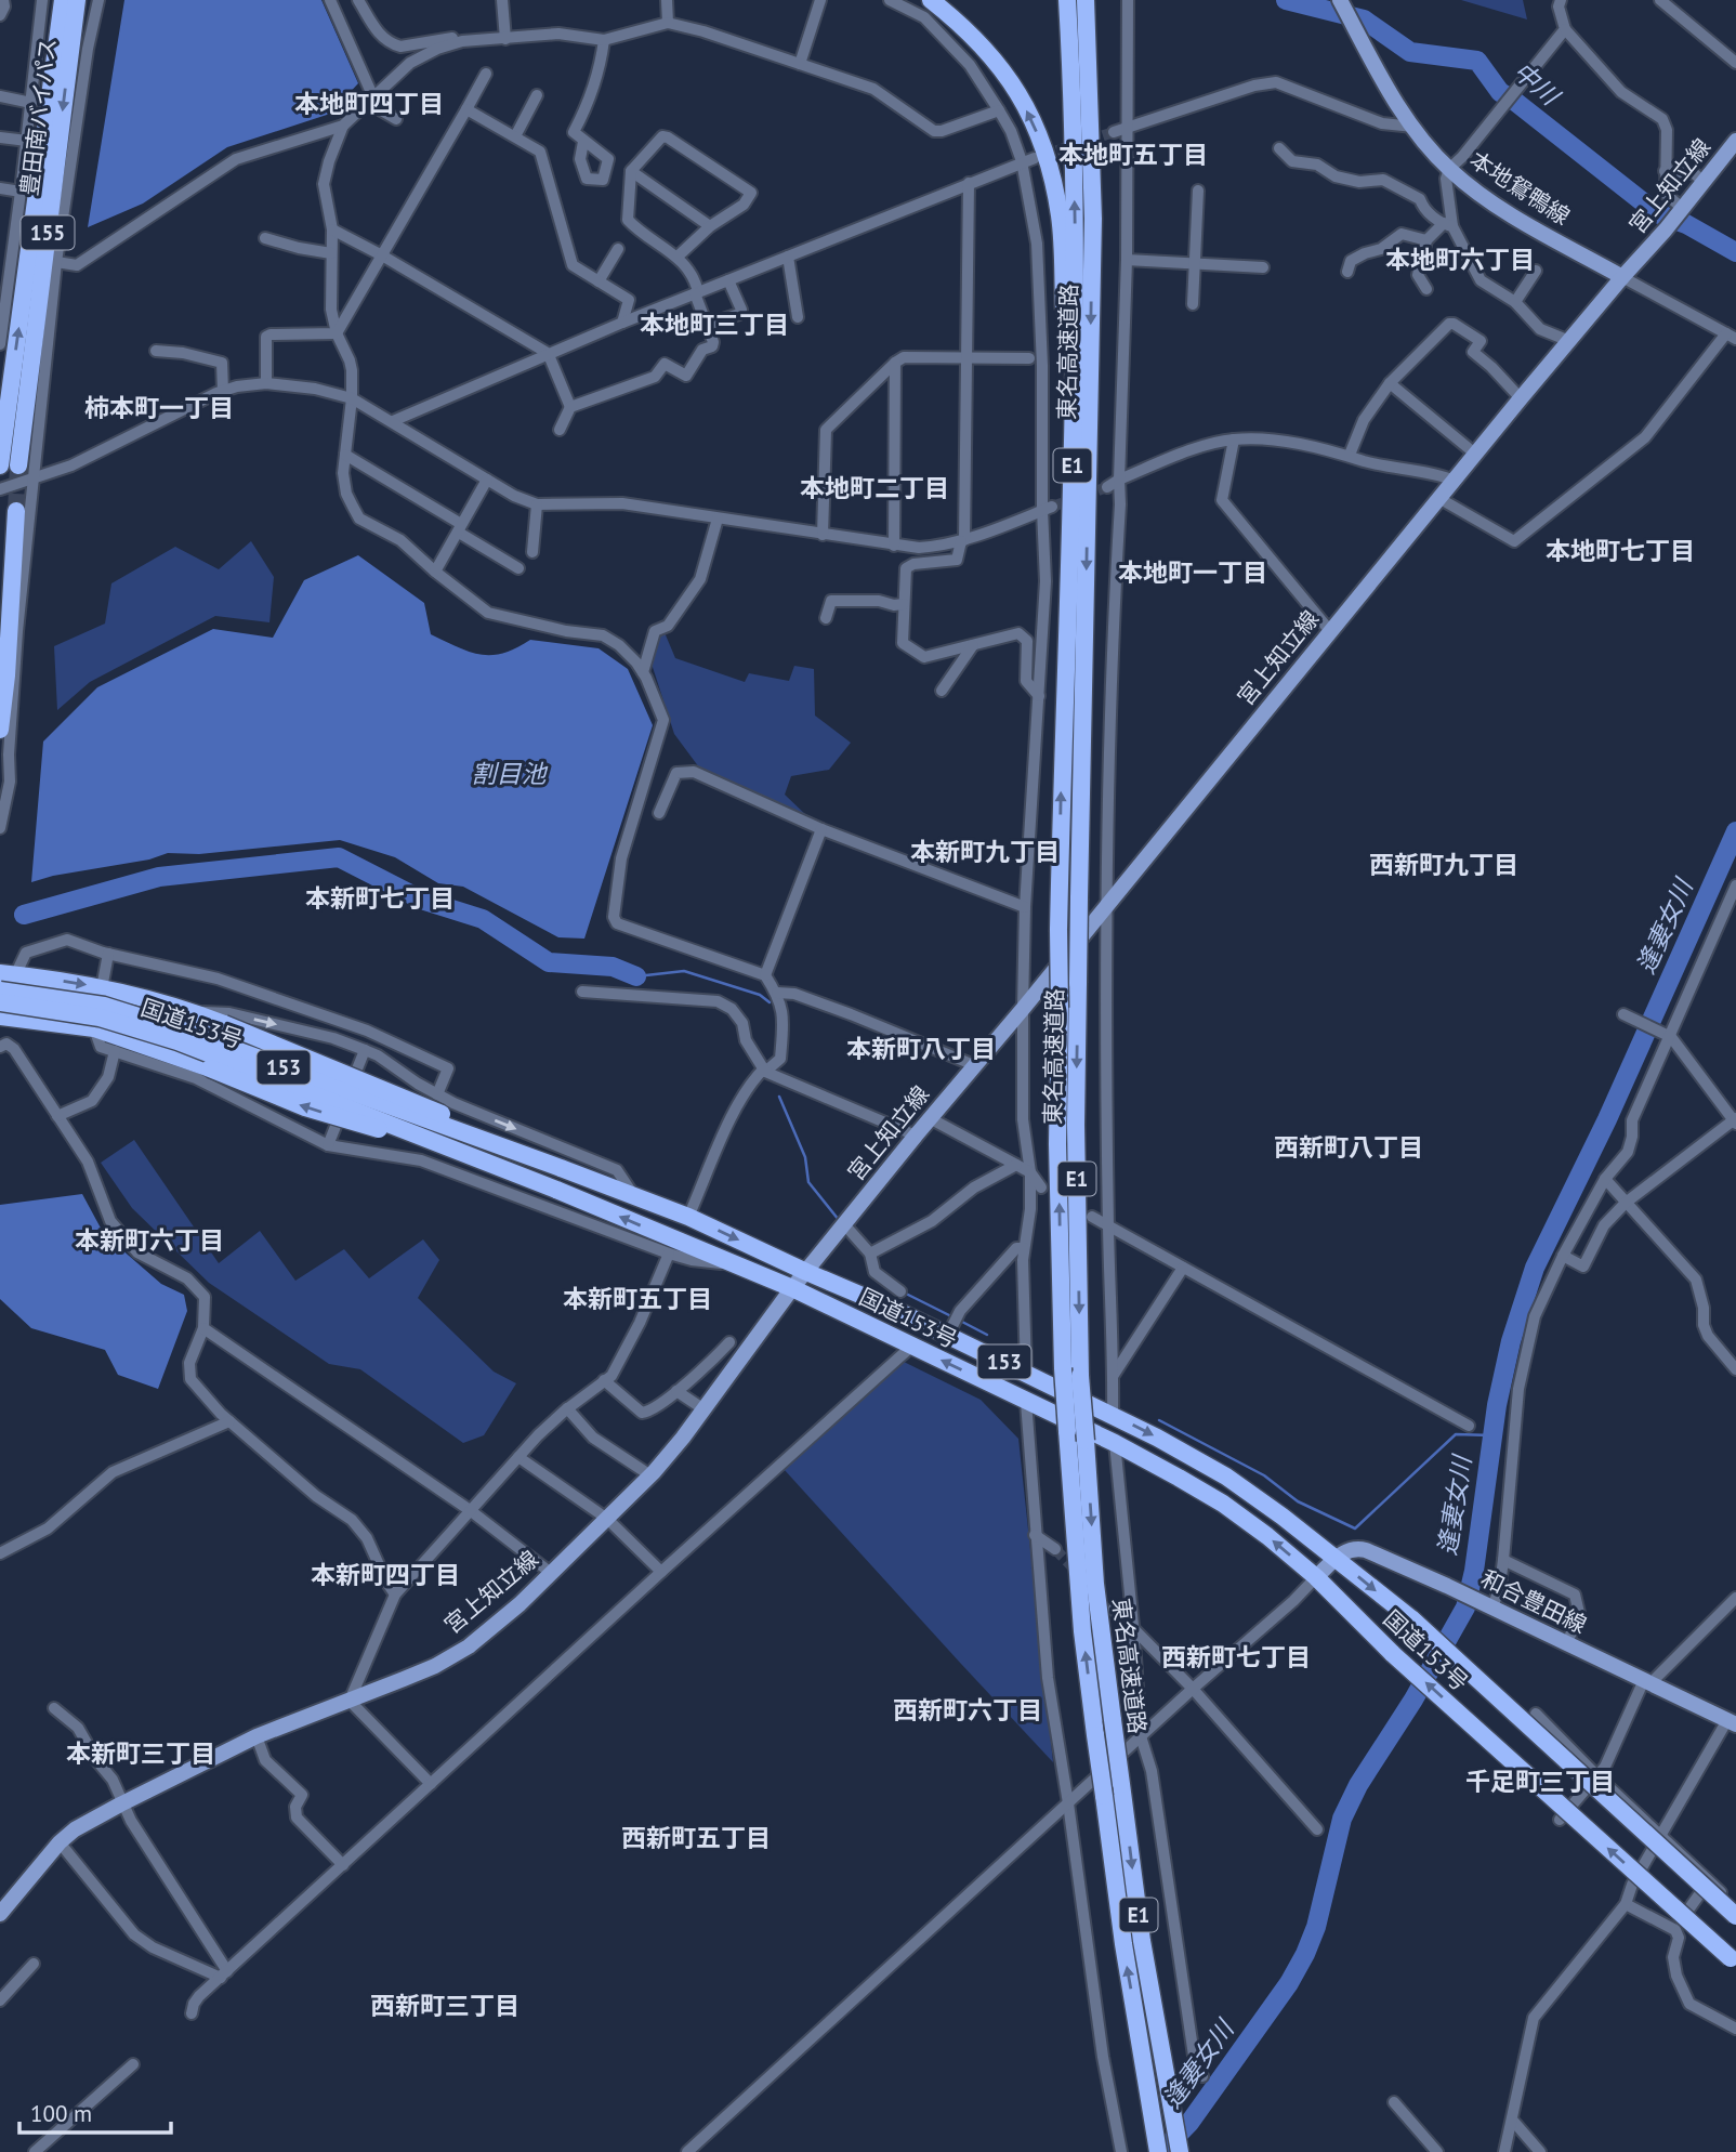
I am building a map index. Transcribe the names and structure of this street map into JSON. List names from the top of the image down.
{
  "streets": {
    "highway": [
      "豊田南バイパス",
      "155",
      "東名高速道路",
      "E1",
      "国道153号",
      "153"
    ],
    "main road": ["宮上知立線", "本地鴛鴨線", "和合豊田線"]
  },
  "crossings": [
    ["宮上知立線", "本地鴛鴨線"],
    ["宮上知立線", "国道153号"],
    ["国道153号", "153"],
    ["国道153号", "和合豊田線"]
  ],
  "districts": [
    "本地町四丁目",
    "本地町五丁目",
    "本地町六丁目",
    "本地町三丁目",
    "柿本町一丁目",
    "本地町二丁目",
    "本地町七丁目",
    "本地町一丁目",
    "本新町九丁目",
    "西新町九丁目",
    "本新町七丁目",
    "本新町八丁目",
    "西新町八丁目",
    "本新町六丁目",
    "本新町五丁目",
    "本新町四丁目",
    "西新町七丁目",
    "西新町六丁目",
    "本新町三丁目",
    "千足町三丁目",
    "西新町五丁目",
    "西新町三丁目"
  ],
  "water": ["中川", "割目池", "逢妻女川"],
  "scale_bar": "100 m"
}
